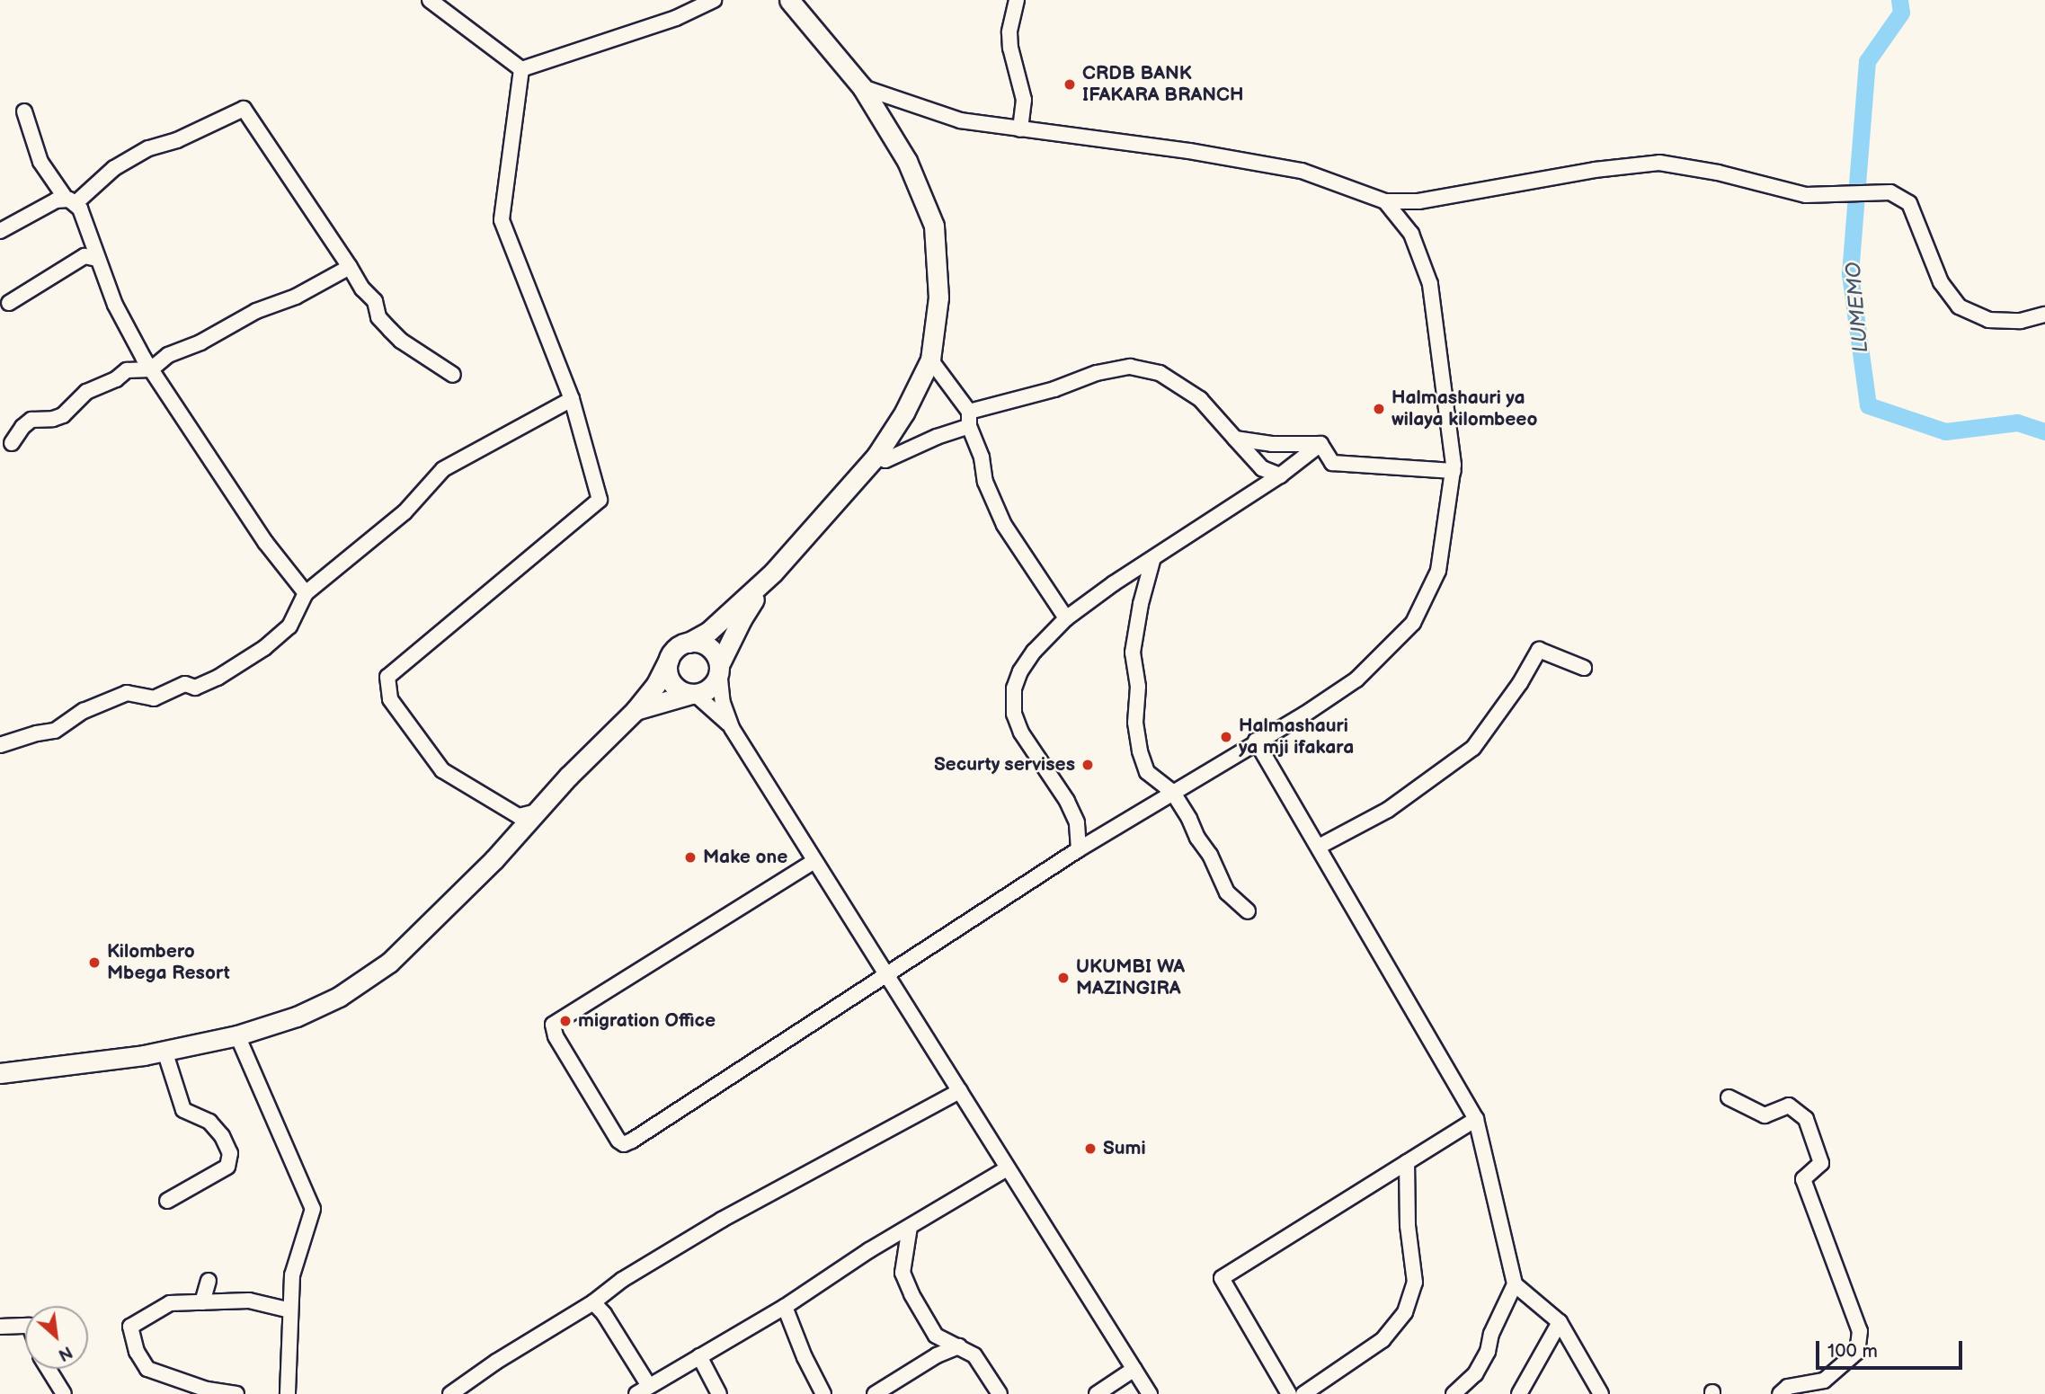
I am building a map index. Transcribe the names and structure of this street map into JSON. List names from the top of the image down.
{
  "water": ["LUMEMO"],
  "places": [
    "CRDB BANK IFAKARA BRANCH",
    "Halmashauri ya wilaya kilombeeo",
    "Halmashauri ya mji ifakara",
    "Securty servises",
    "Make one",
    "Kilombero Mbega Resort",
    "UKUMBI WA MAZINGIRA",
    "migration Office",
    "Sumi"
  ],
  "scale_bar": "100 m",
  "north": "bottom right"
}
